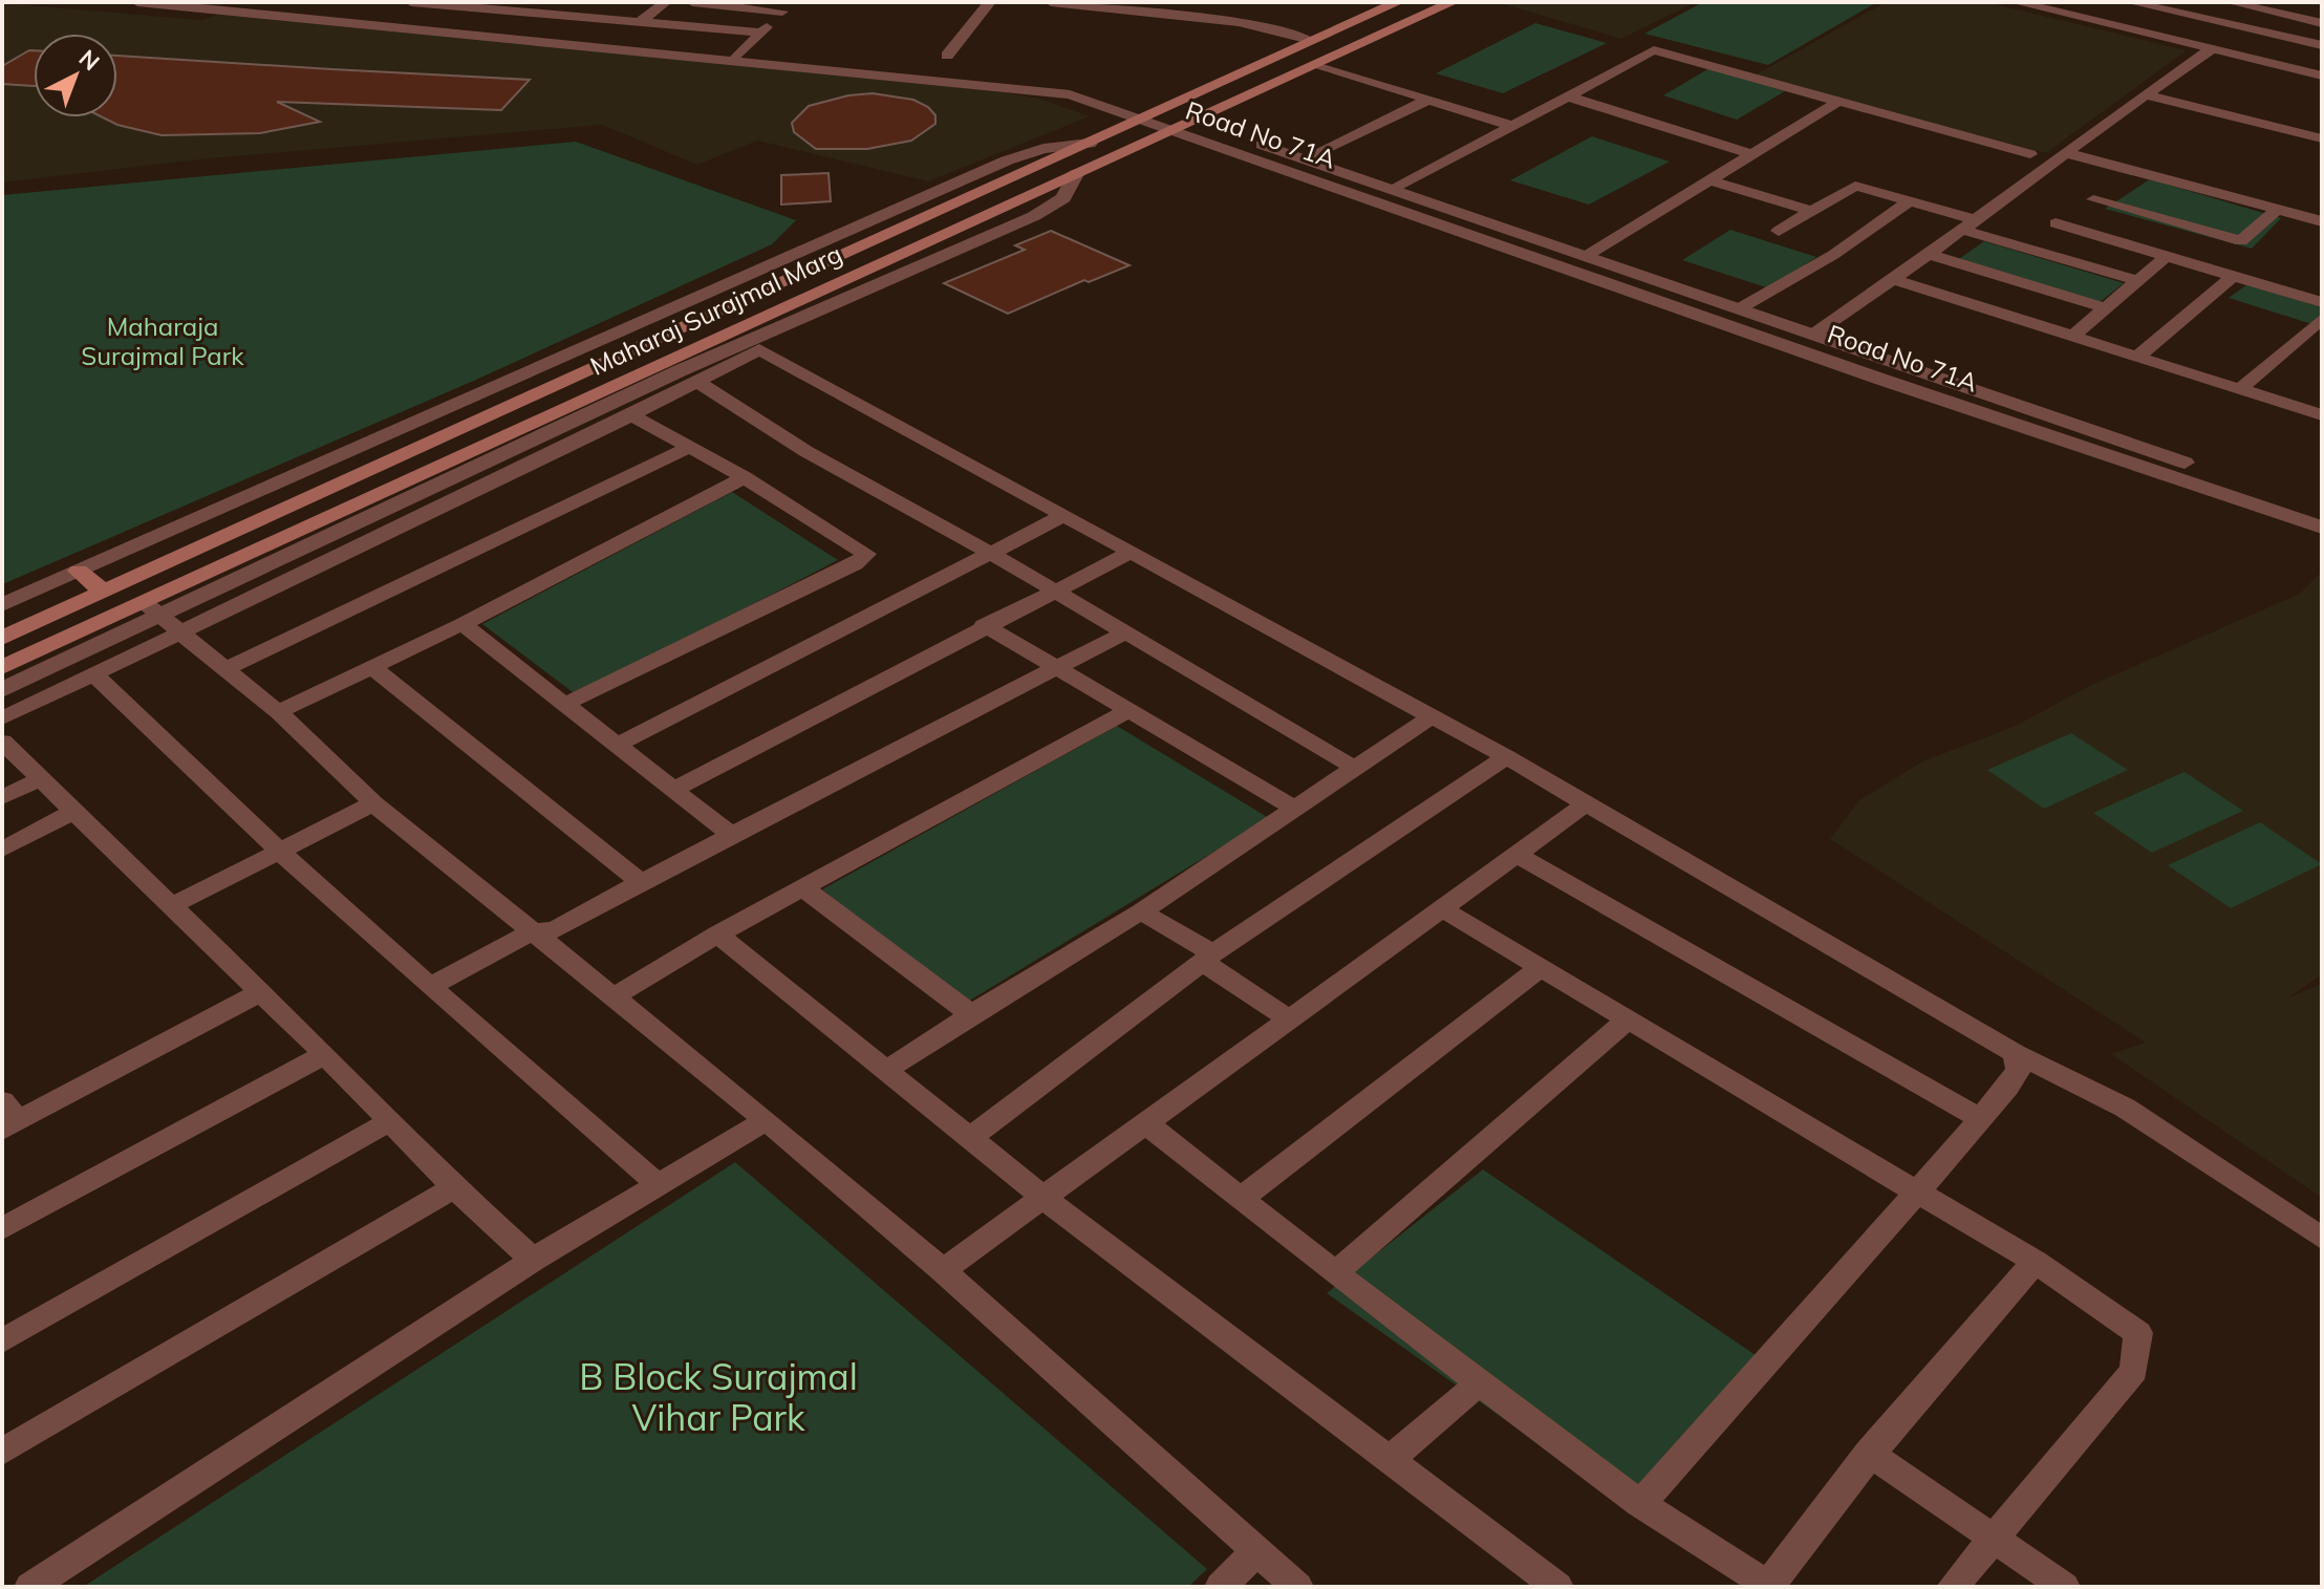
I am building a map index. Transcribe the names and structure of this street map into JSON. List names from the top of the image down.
{
  "streets": {
    "main road": ["Maharaj Surajmal Marg"],
    "street": ["Road No 71A"]
  },
  "crossings": [
    ["Road No 71A", "Maharaj Surajmal Marg"]
  ],
  "parks": ["Maharaja Surajmal Park", "B Block Surajmal Vihar Park"],
  "north": "top right"
}
